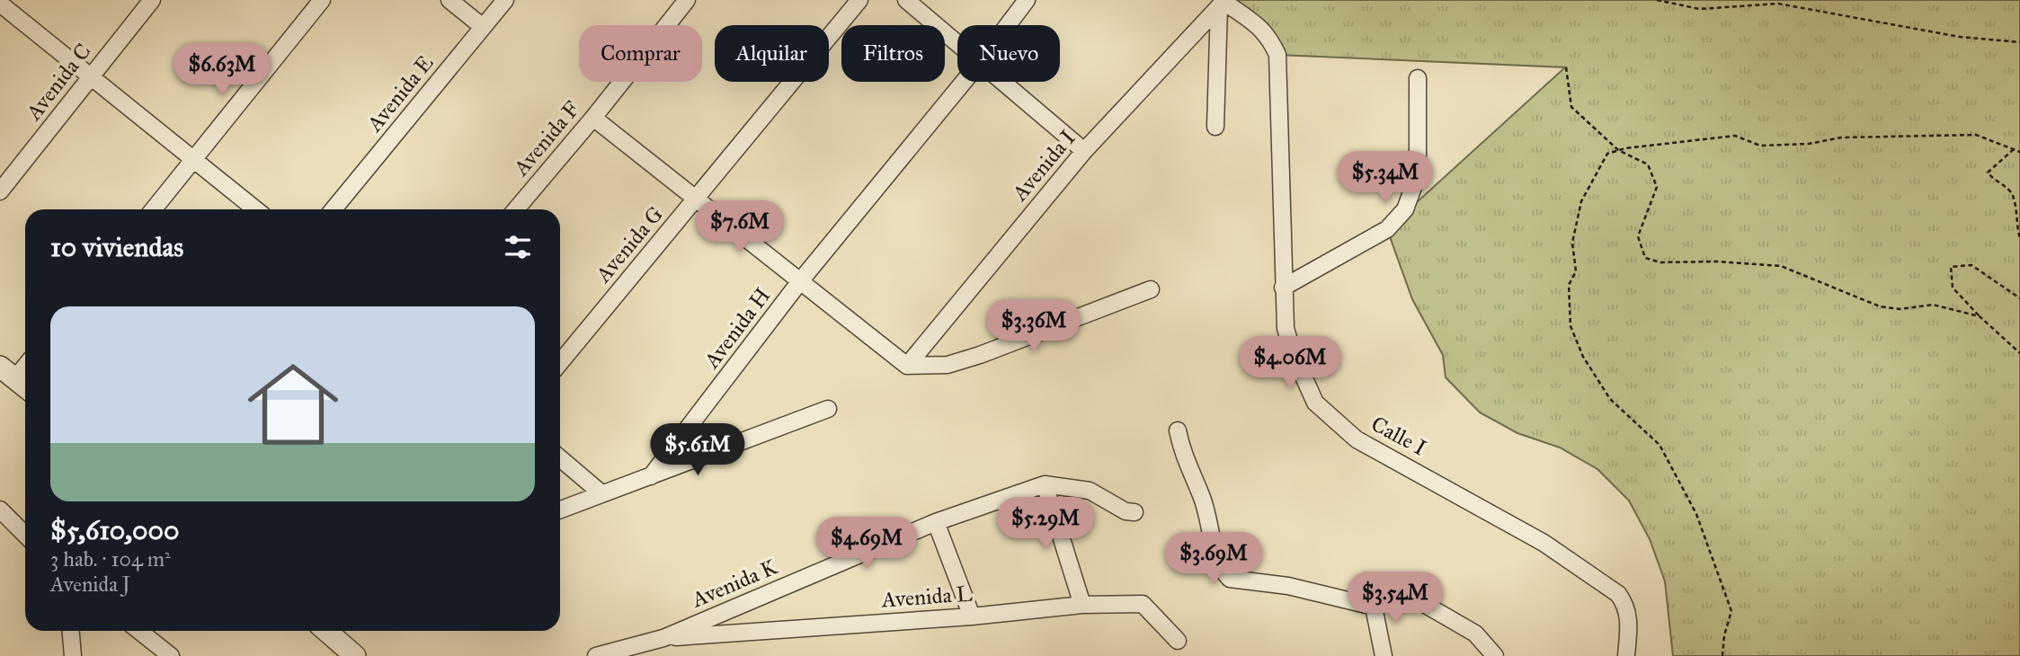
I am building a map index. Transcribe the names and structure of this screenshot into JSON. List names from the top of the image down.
{
  "streets": {
    "street": [
      "Avenida C",
      "Avenida E",
      "Avenida F",
      "Avenida I",
      "Avenida G",
      "Avenida H",
      "Calle I",
      "Avenida K",
      "Avenida L"
    ]
  },
  "crossings": [
    ["Avenida I", "Calle I"],
    ["Avenida K", "Avenida L"]
  ],
  "page": {
    "chip": [
      "Comprar",
      "Alquilar",
      "Filtros",
      "Nuevo"
    ],
    "price": [
      "$6.63M",
      "$5.34M",
      "$7.6M",
      "$3.36M",
      "$4.06M",
      "$5.61M",
      "$5.29M",
      "$4.69M",
      "$3.69M",
      "$3.54M"
    ],
    "heading": "10 viviendas",
    "list": [
      {
        "name": "$5,610,000",
        "note": "3 hab. · 104 m² · Avenida J"
      }
    ]
  }
}
